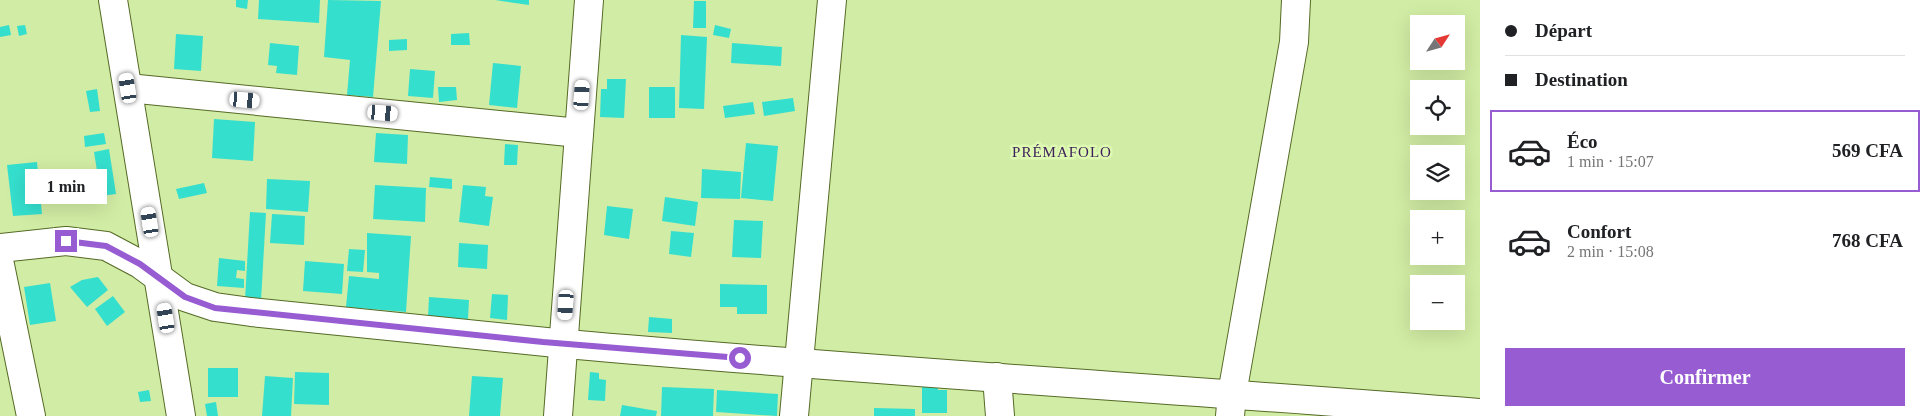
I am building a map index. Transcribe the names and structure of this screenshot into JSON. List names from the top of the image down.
{
  "districts": ["PRÉMAFOLO"],
  "north": "top right",
  "page": {
    "banner": ["Départ", "Destination"],
    "map_buttons": ["+", "−"],
    "list": [
      {
        "name": "Éco",
        "note": "1 min · 15:07",
        "value": "569 CFA"
      },
      {
        "name": "Confort",
        "note": "2 min · 15:08",
        "value": "768 CFA"
      }
    ],
    "bubble": "1 min",
    "buttons": "Confirmer"
  }
}
